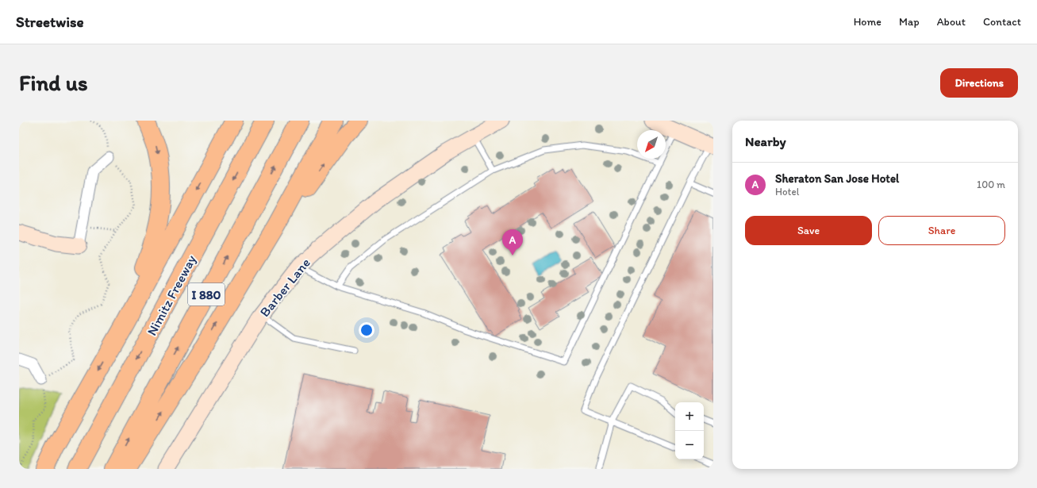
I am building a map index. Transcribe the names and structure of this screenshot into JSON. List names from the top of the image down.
{
  "streets": {
    "highway": ["I 880", "Nimitz Freeway"],
    "street": ["Barber Lane"]
  },
  "north": "bottom left",
  "page": {
    "header": "Streetwise",
    "nav": [
      "Home",
      "Map",
      "About",
      "Contact"
    ],
    "buttons": [
      "Directions",
      ["Save", "Share"]
    ],
    "title": "Find us",
    "heading": "Nearby",
    "list": [
      {
        "mark": "A",
        "name": "Sheraton San Jose Hotel",
        "note": "Hotel",
        "value": "100 m"
      }
    ],
    "pins": "A",
    "map_buttons": ["+", "−"]
  }
}
